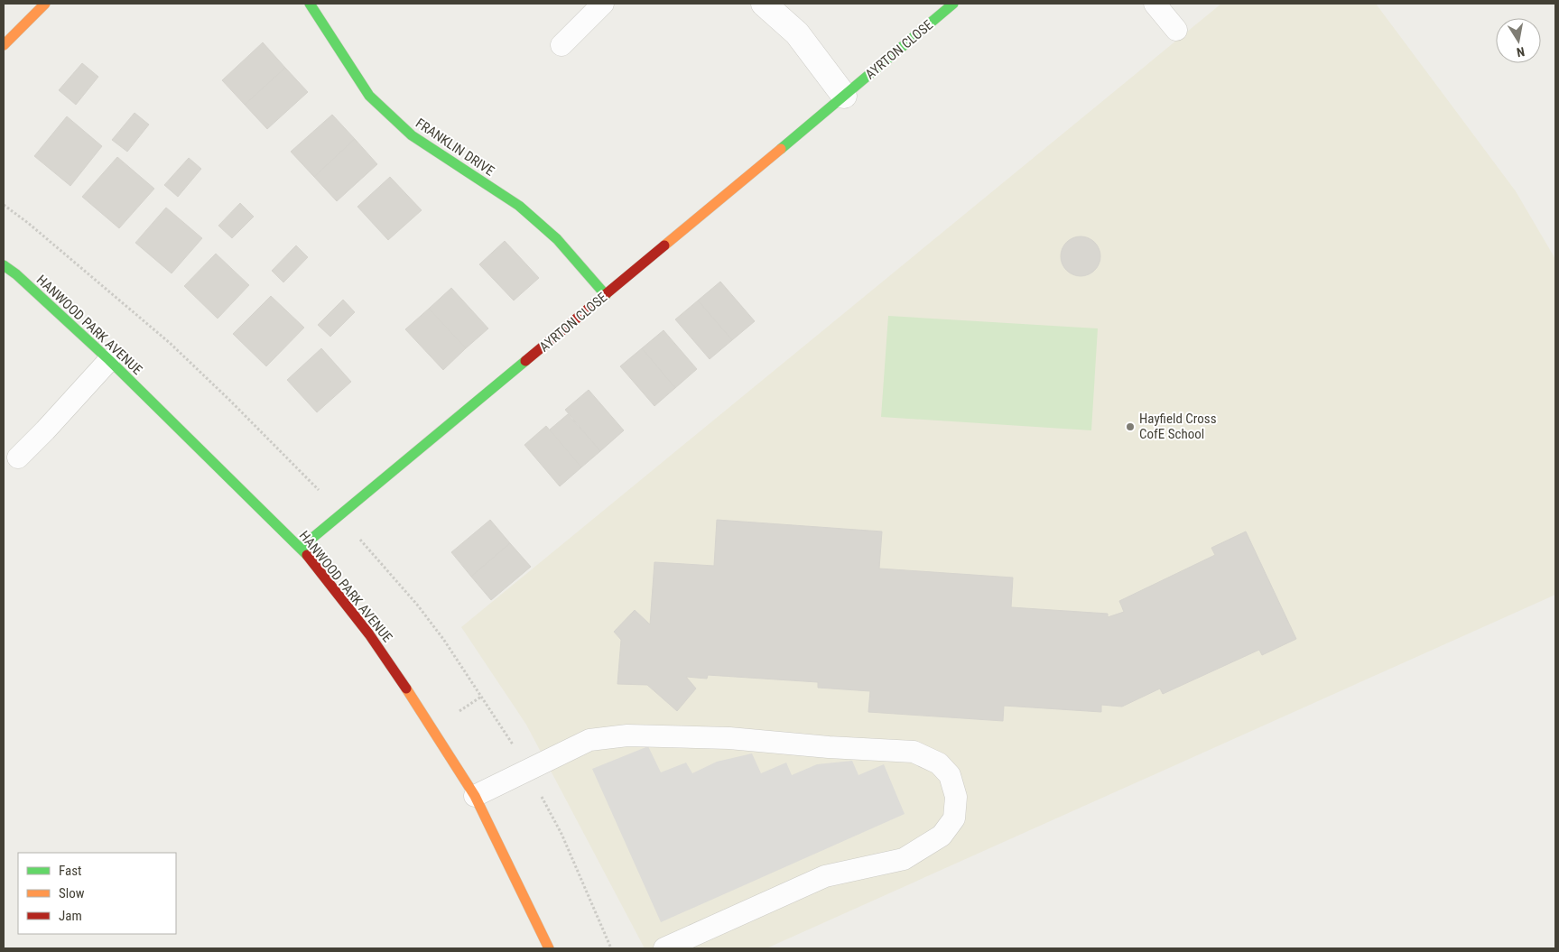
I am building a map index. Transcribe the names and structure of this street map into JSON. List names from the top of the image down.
{
  "streets": {
    "street": ["AYRTON CLOSE", "FRANKLIN DRIVE", "HANWOOD PARK AVENUE"]
  },
  "crossings": [
    ["AYRTON CLOSE", "FRANKLIN DRIVE"],
    ["AYRTON CLOSE", "HANWOOD PARK AVENUE"]
  ],
  "places": ["Hayfield Cross CofE School"],
  "legend": ["Fast", "Slow", "Jam"],
  "north": "bottom"
}
